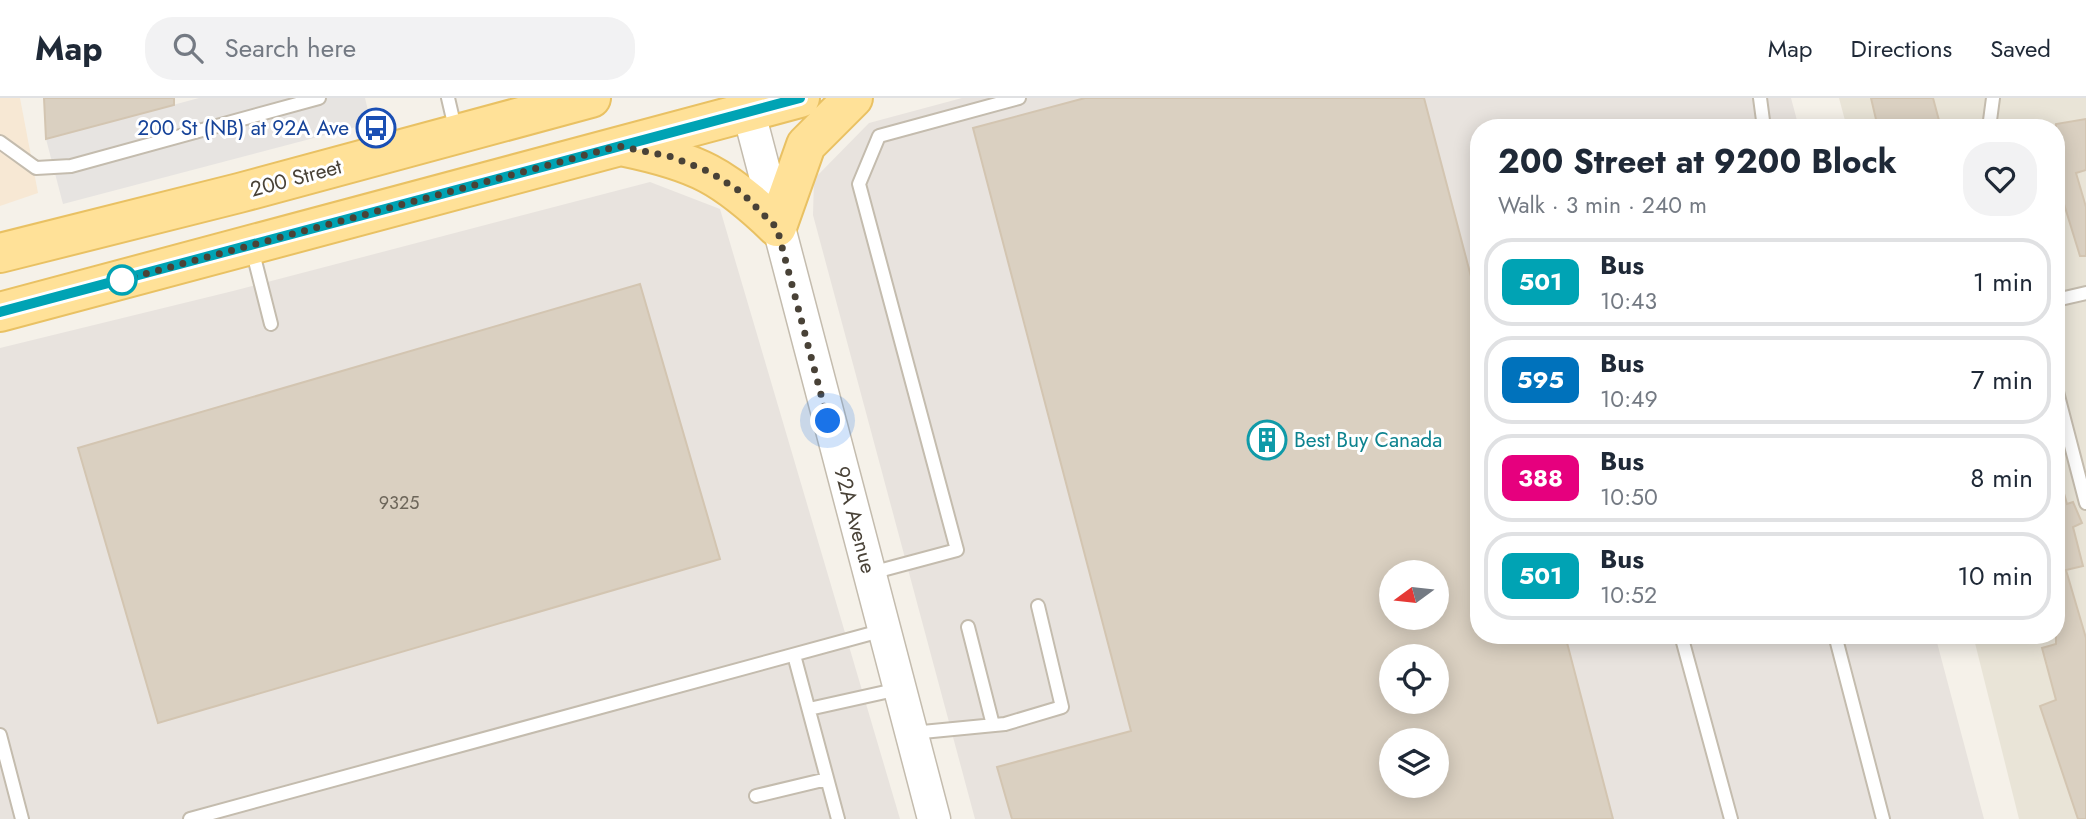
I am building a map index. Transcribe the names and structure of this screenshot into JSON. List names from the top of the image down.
{
  "streets": {
    "main road": ["200 Street"],
    "street": ["92A Avenue"]
  },
  "places": {
    "bus stop": ["200 St (NB) at 92A Ave"],
    "building": ["Best Buy Canada"]
  },
  "lines": ["bus line 501"],
  "house_numbers": ["9325"],
  "north": "left",
  "page": {
    "header": "Map",
    "search": "Search here",
    "nav": ["Map", "Directions", "Saved"],
    "heading": ["200 Street at 9200 Block", "Walk · 3 min · 240 m"],
    "list": [
      {
        "mark": "501",
        "name": "Bus",
        "note": "10:43",
        "value": "1 min"
      },
      {
        "mark": "595",
        "name": "Bus",
        "note": "10:49",
        "value": "7 min"
      },
      {
        "mark": "388",
        "name": "Bus",
        "note": "10:50",
        "value": "8 min"
      },
      {
        "mark": "501",
        "name": "Bus",
        "note": "10:52",
        "value": "10 min"
      }
    ]
  }
}
